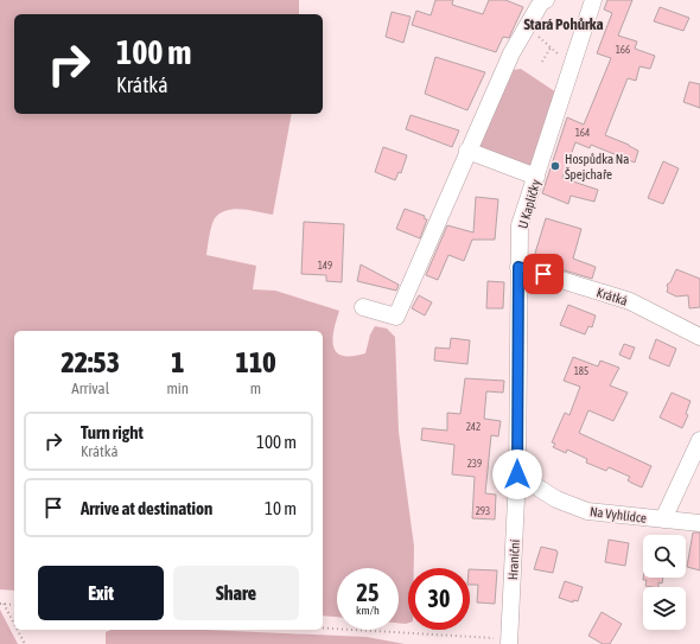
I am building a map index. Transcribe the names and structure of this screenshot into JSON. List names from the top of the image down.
{
  "streets": {
    "street": [
      "U Kapličky",
      "Krátká",
      "Na Vyhlídce",
      "Hraniční"
    ]
  },
  "crossings": [
    ["U Kapličky", "Krátká"],
    ["U Kapličky", "Na Vyhlídce"],
    ["U Kapličky", "Hraniční"],
    ["Na Vyhlídce", "Hraniční"]
  ],
  "districts": ["Stará Pohůrka"],
  "places": ["Hospůdka Na Špejchaře"],
  "house_numbers": [
    "166",
    "164",
    "149",
    "185",
    "242",
    "239",
    "293"
  ],
  "page": {
    "turn": ["100 m", "Krátká"],
    "eta": [
      "22:53",
      "Arrival",
      "1",
      "min",
      "110",
      "m"
    ],
    "list": [
      {
        "name": "Turn right",
        "note": "Krátká",
        "value": "100 m"
      },
      {
        "name": "Arrive at destination",
        "value": "10 m"
      }
    ],
    "buttons": ["Exit", "Share"],
    "speed": "25 km/h",
    "limit": "30"
  }
}
